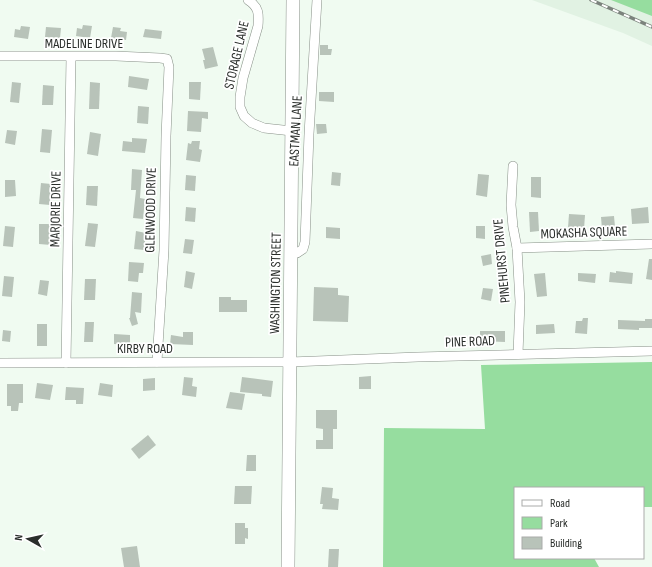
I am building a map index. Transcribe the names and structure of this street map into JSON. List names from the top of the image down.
{
  "streets": {
    "highway": ["WASHINGTON STREET"],
    "street": [
      "MADELINE DRIVE",
      "STORAGE LANE",
      "EASTMAN LANE",
      "MARJORIE DRIVE",
      "GLENWOOD DRIVE",
      "MOKASHA SQUARE",
      "PINEHURST DRIVE",
      "PINE ROAD",
      "KIRBY ROAD"
    ]
  },
  "crossings": [
    ["MADELINE DRIVE", "MARJORIE DRIVE"],
    ["MADELINE DRIVE", "GLENWOOD DRIVE"],
    ["STORAGE LANE", "WASHINGTON STREET"],
    ["EASTMAN LANE", "WASHINGTON STREET"],
    ["MARJORIE DRIVE", "KIRBY ROAD"],
    ["GLENWOOD DRIVE", "KIRBY ROAD"],
    ["MOKASHA SQUARE", "PINEHURST DRIVE"],
    ["PINEHURST DRIVE", "PINE ROAD"],
    ["WASHINGTON STREET", "PINE ROAD"],
    ["WASHINGTON STREET", "KIRBY ROAD"],
    ["PINE ROAD", "KIRBY ROAD"]
  ],
  "legend": ["Road", "Park", "Building"],
  "north": "left"
}
